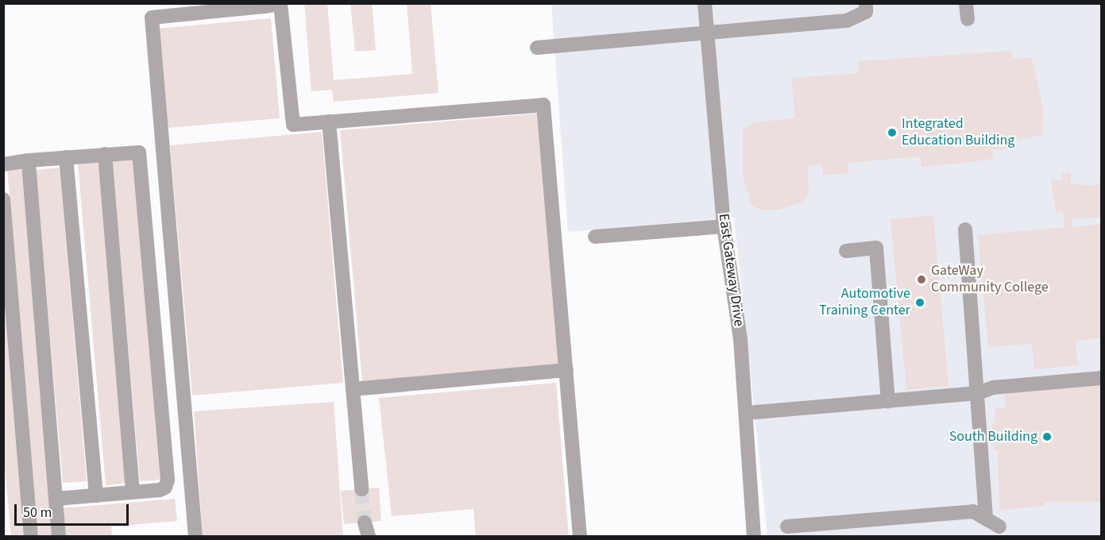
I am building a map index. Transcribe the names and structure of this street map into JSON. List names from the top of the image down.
{
  "streets": {
    "street": ["East Gateway Drive"]
  },
  "places": [
    "Integrated Education Building",
    "GateWay Community College",
    "Automotive Training Center",
    "South Building"
  ],
  "scale_bar": "50 m"
}
